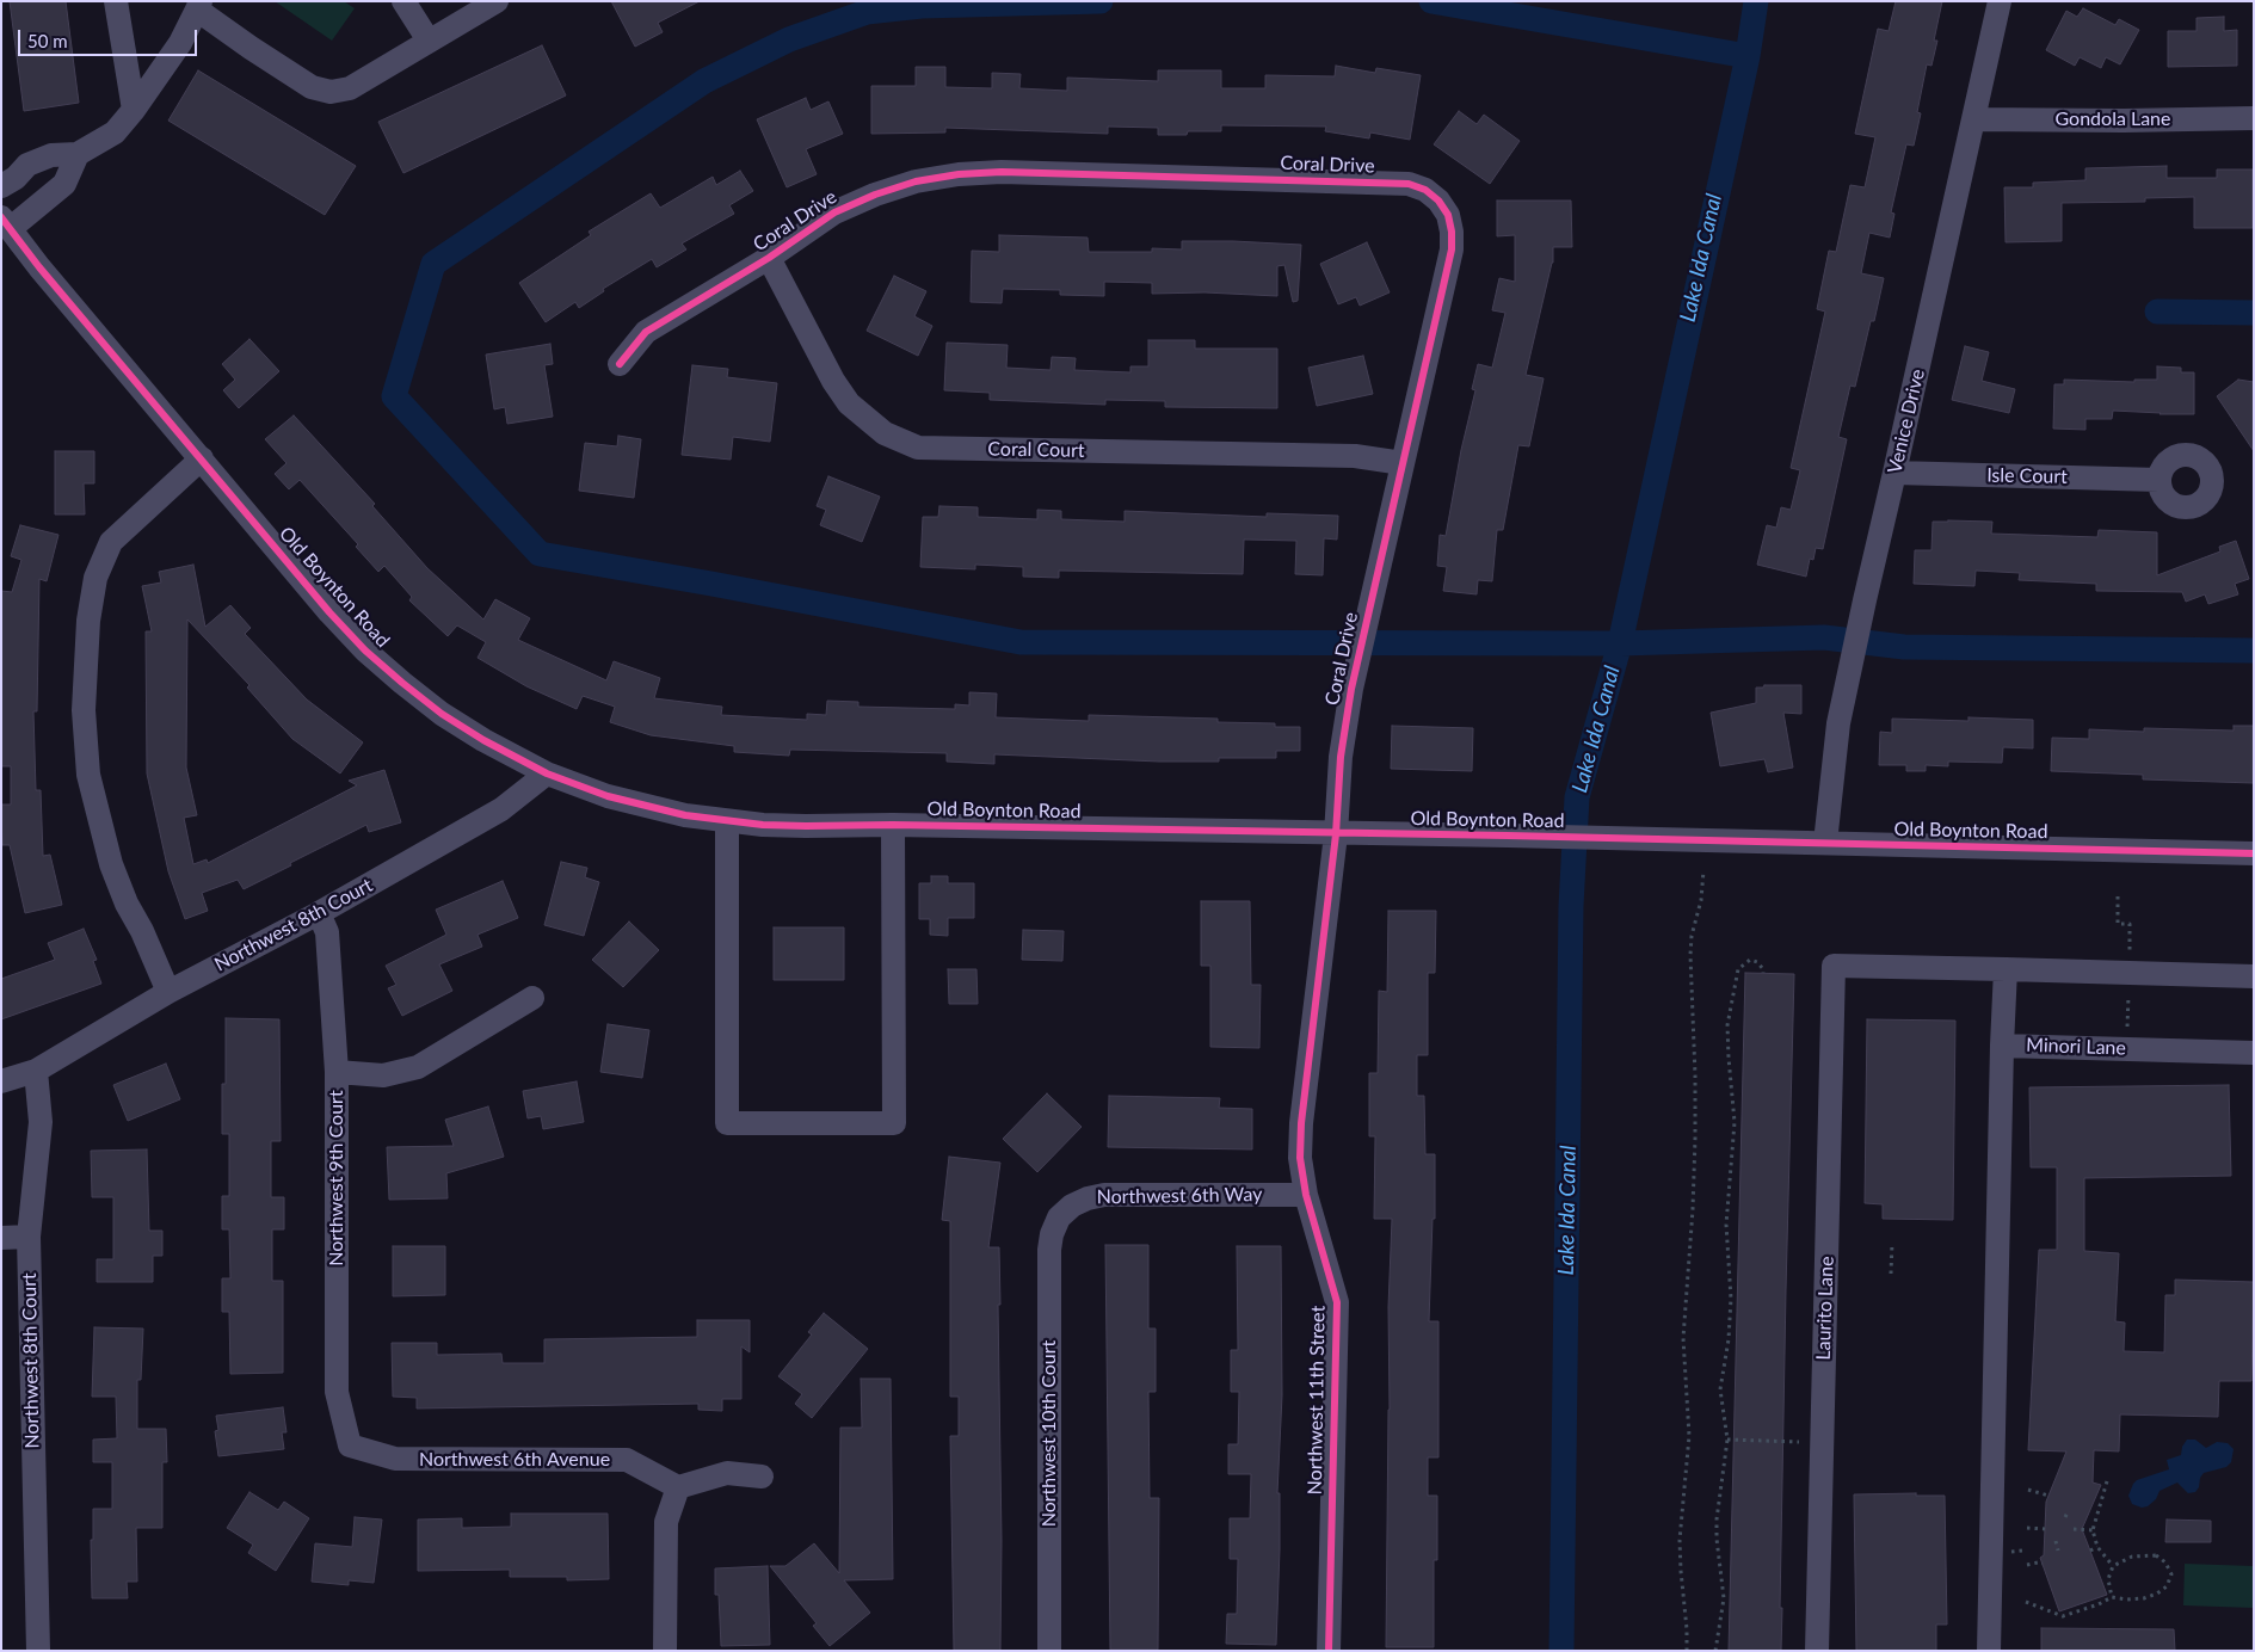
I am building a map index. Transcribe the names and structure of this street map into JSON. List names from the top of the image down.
{
  "streets": {
    "street": [
      "Gondola Lane",
      "Coral Drive",
      "Venice Drive",
      "Coral Court",
      "Isle Court",
      "Old Boynton Road",
      "Northwest 8th Court",
      "Minori Lane",
      "Northwest 9th Court",
      "Northwest 6th Way",
      "Laurito Lane",
      "Northwest 11th Street",
      "Northwest 10th Court",
      "Northwest 6th Avenue"
    ]
  },
  "crossings": [
    ["Gondola Lane", "Venice Drive"],
    ["Coral Drive", "Coral Court"],
    ["Coral Drive", "Old Boynton Road"],
    ["Coral Drive", "Northwest 11th Street"],
    ["Venice Drive", "Isle Court"],
    ["Venice Drive", "Old Boynton Road"],
    ["Old Boynton Road", "Northwest 8th Court"],
    ["Old Boynton Road", "Northwest 11th Street"],
    ["Northwest 8th Court", "Northwest 9th Court"],
    ["Minori Lane", "Laurito Lane"],
    ["Northwest 9th Court", "Northwest 6th Avenue"],
    ["Northwest 6th Way", "Northwest 11th Street"],
    ["Northwest 6th Way", "Northwest 10th Court"]
  ],
  "water": ["Lake Ida Canal"],
  "scale_bar": "50 m"
}
